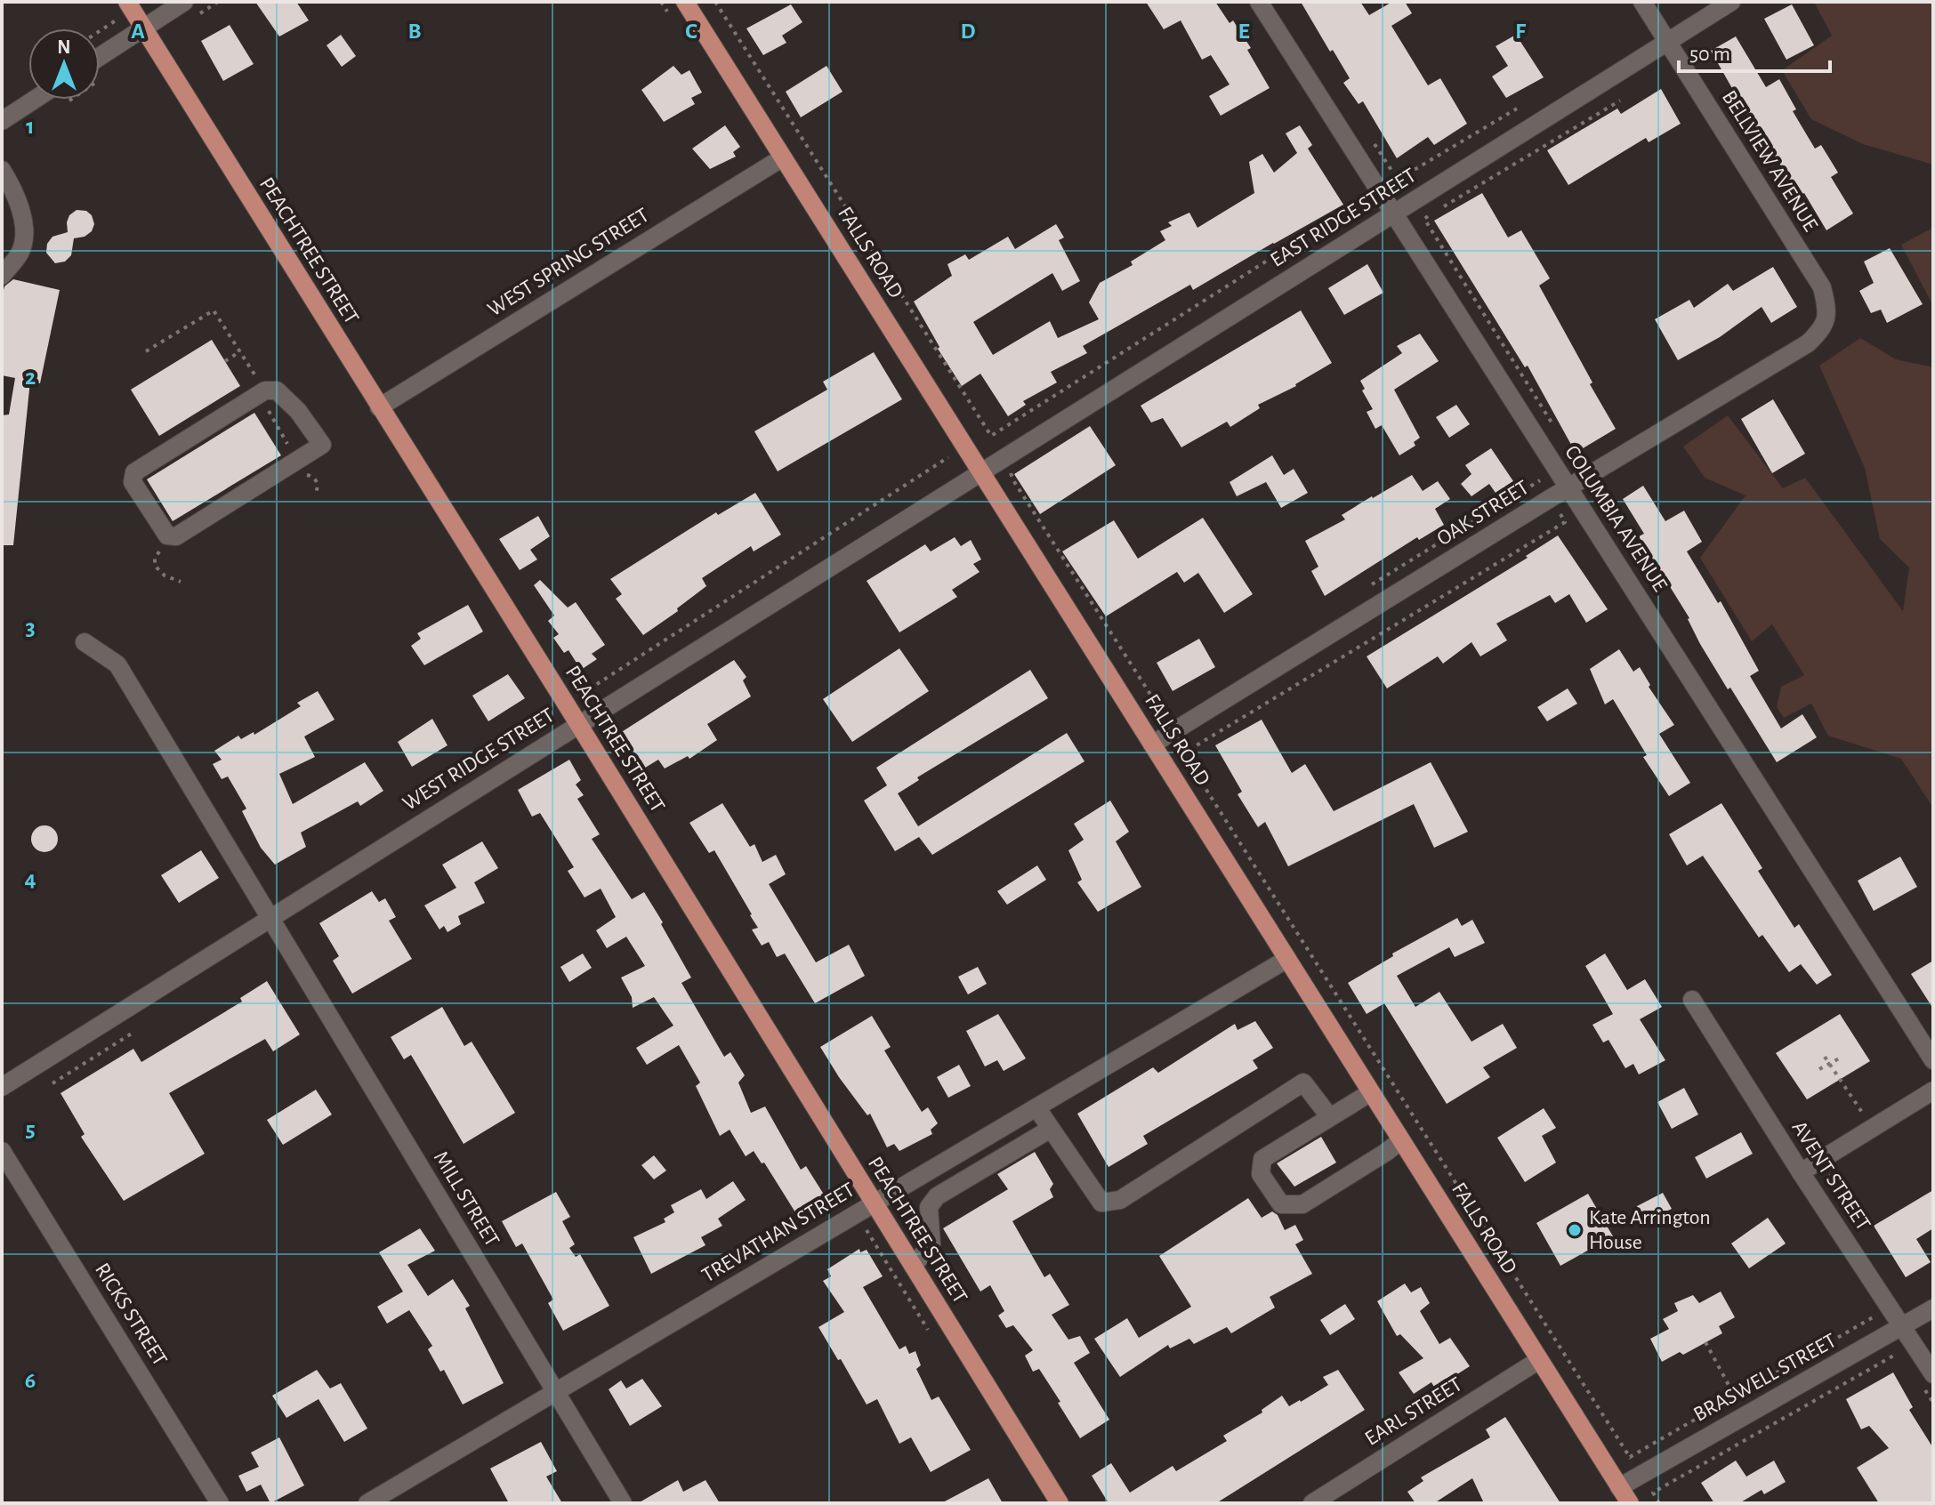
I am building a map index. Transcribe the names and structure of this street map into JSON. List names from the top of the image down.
{
  "streets": {
    "main road": ["PEACHTREE STREET", "FALLS ROAD"],
    "street": [
      "BELLVIEW AVENUE",
      "EAST RIDGE STREET",
      "WEST SPRING STREET",
      "OAK STREET",
      "COLUMBIA AVENUE",
      "WEST RIDGE STREET",
      "AVENT STREET",
      "MILL STREET",
      "TREVATHAN STREET",
      "RICKS STREET",
      "BRASWELL STREET",
      "EARL STREET"
    ]
  },
  "crossings": [
    ["BELLVIEW AVENUE", "EAST RIDGE STREET"],
    ["BELLVIEW AVENUE", "OAK STREET"],
    ["EAST RIDGE STREET", "FALLS ROAD"],
    ["EAST RIDGE STREET", "COLUMBIA AVENUE"],
    ["EAST RIDGE STREET", "WEST RIDGE STREET"],
    ["PEACHTREE STREET", "WEST SPRING STREET"],
    ["PEACHTREE STREET", "WEST RIDGE STREET"],
    ["PEACHTREE STREET", "TREVATHAN STREET"],
    ["FALLS ROAD", "WEST SPRING STREET"],
    ["FALLS ROAD", "OAK STREET"],
    ["FALLS ROAD", "WEST RIDGE STREET"],
    ["FALLS ROAD", "TREVATHAN STREET"],
    ["FALLS ROAD", "BRASWELL STREET"],
    ["FALLS ROAD", "EARL STREET"],
    ["OAK STREET", "COLUMBIA AVENUE"],
    ["WEST RIDGE STREET", "MILL STREET"],
    ["AVENT STREET", "BRASWELL STREET"],
    ["MILL STREET", "TREVATHAN STREET"]
  ],
  "places": ["Kate Arrington House"],
  "scale_bar": "50 m",
  "north": "top",
  "grid": {
    "columns": [
      "A",
      "B",
      "C",
      "D",
      "E",
      "F"
    ],
    "rows": [
      "1",
      "2",
      "3",
      "4",
      "5",
      "6"
    ]
  }
}
